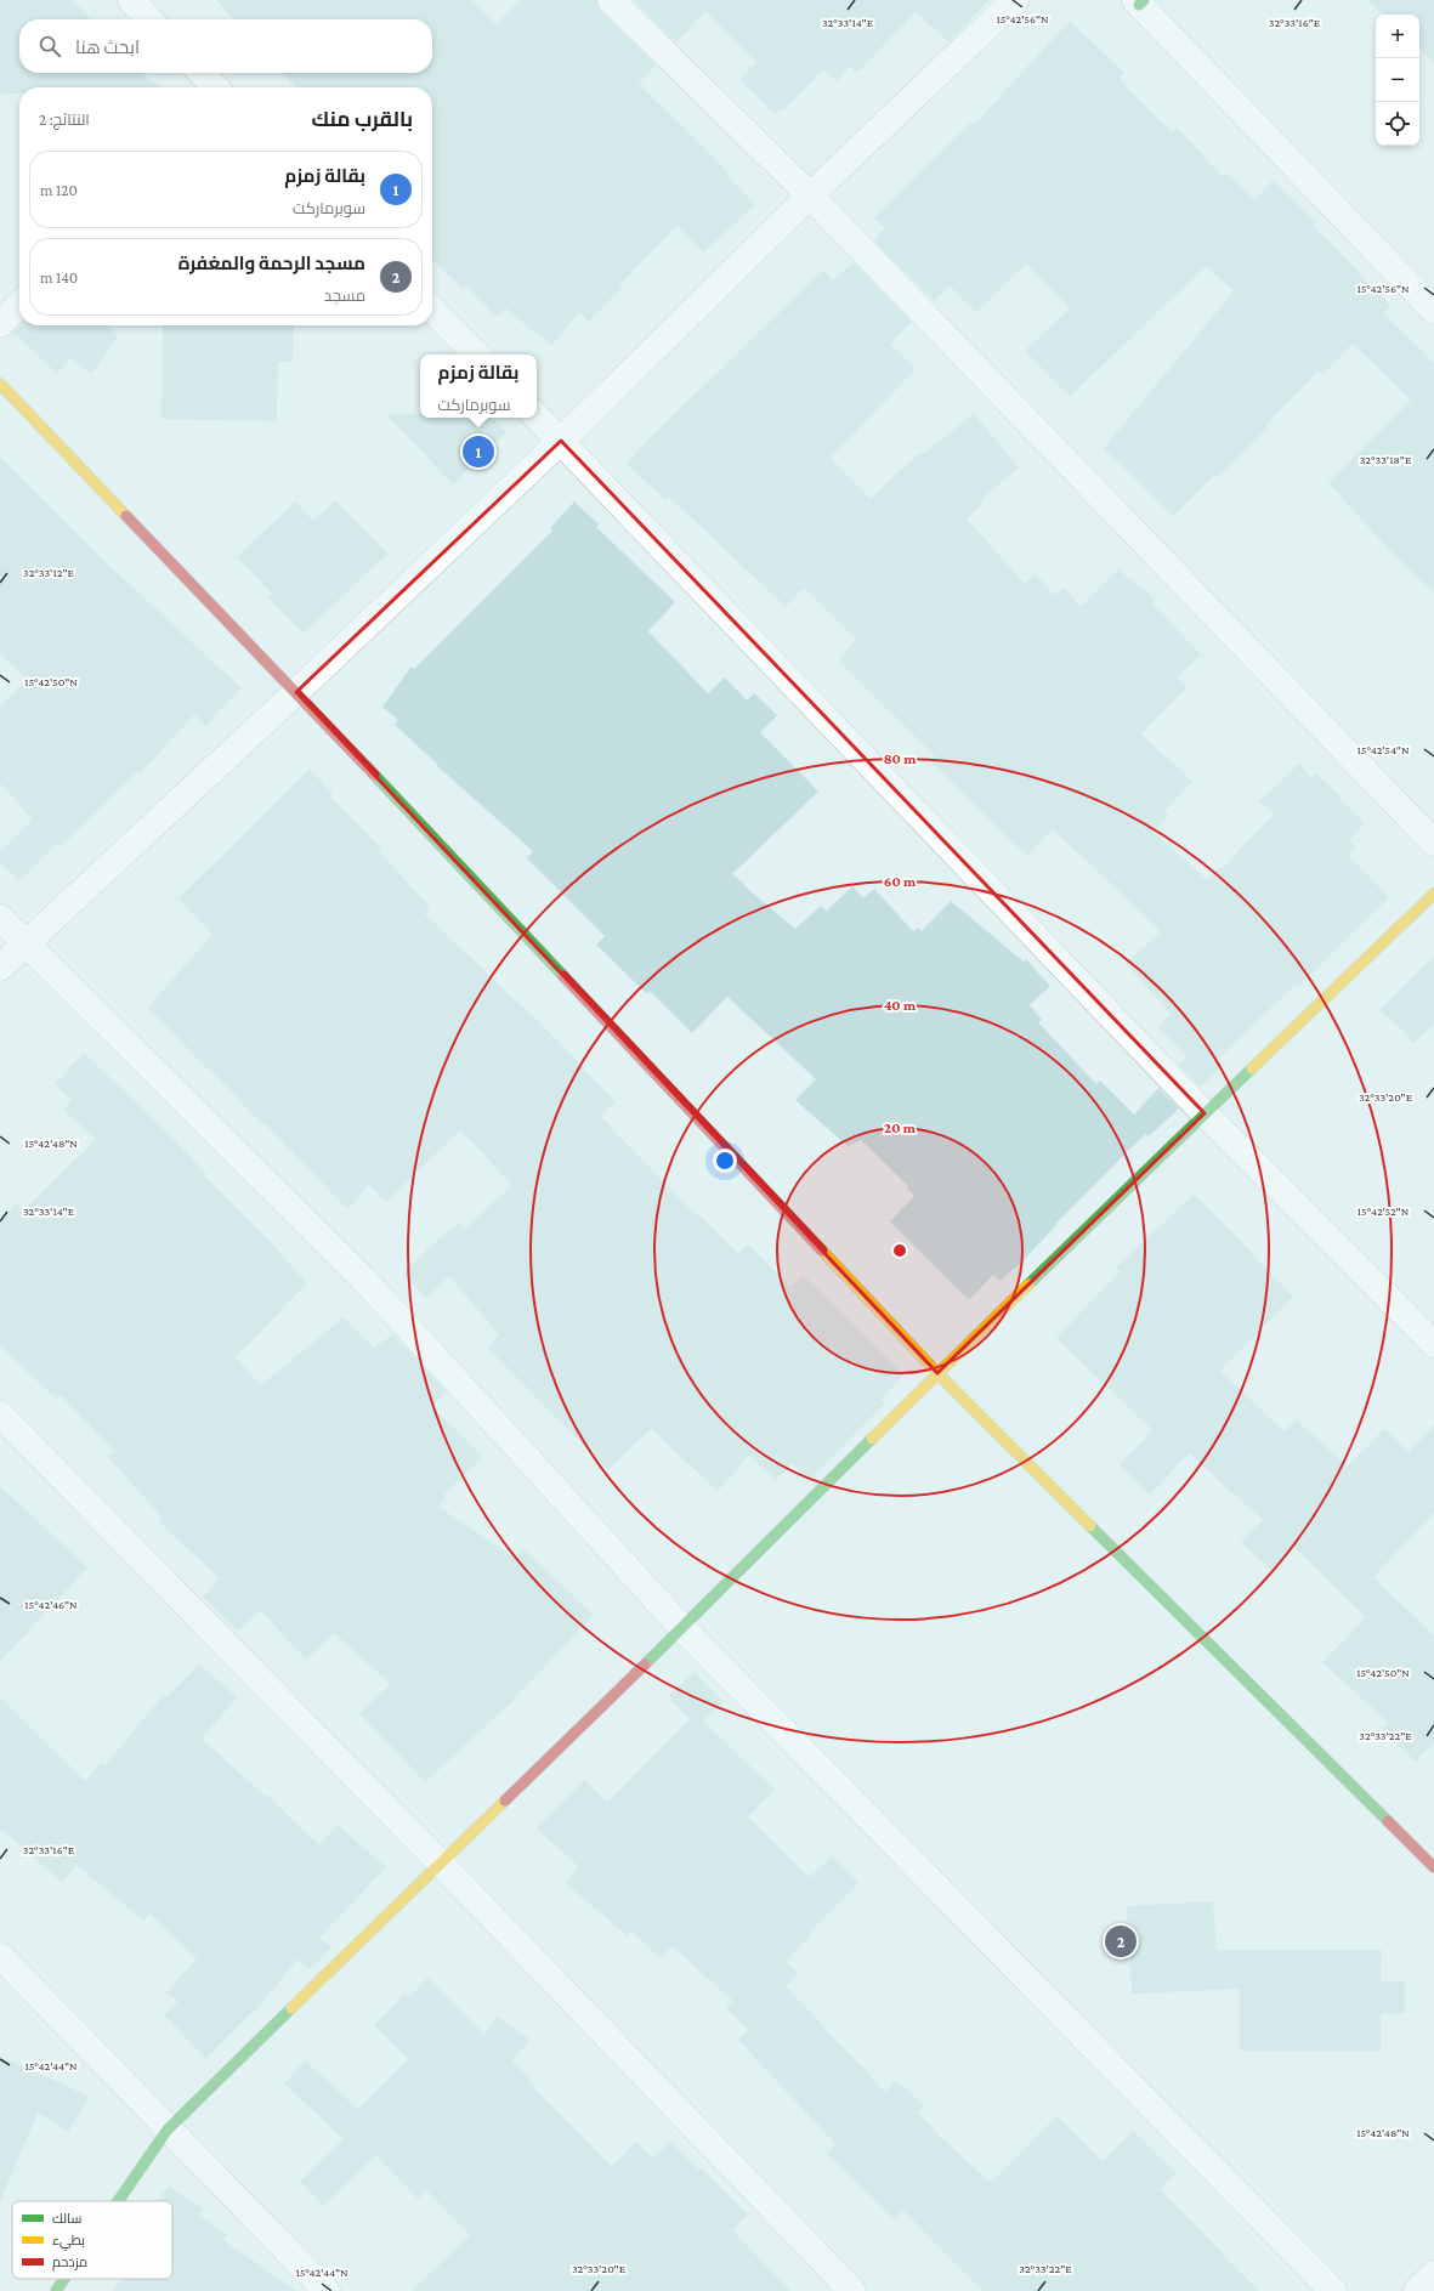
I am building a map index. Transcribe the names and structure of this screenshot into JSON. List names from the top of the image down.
{
  "legend": ["سالك", "بطيء", "مزدحم"],
  "page": {
    "map_buttons": ["+", "−"],
    "search": "ابحث هنا",
    "heading": ["بالقرب منك", "النتائج: 2"],
    "list": [
      {
        "mark": "1",
        "name": "بقالة زمزم",
        "note": "سوبرماركت",
        "value": "120 m"
      },
      {
        "mark": "2",
        "name": "مسجد الرحمة والمغفرة",
        "note": "مسجد",
        "value": "140 m"
      }
    ],
    "popup": ["بقالة زمزم", "سوبرماركت"],
    "pins": ["1", "2"]
  },
  "coordinates": [
    "15°42'56\"N",
    "32°33'14\"E",
    "32°33'16\"E",
    "32°33'18\"E",
    "32°33'12\"E",
    "15°42'50\"N",
    "15°42'54\"N",
    "32°33'20\"E",
    "15°42'48\"N",
    "15°42'52\"N",
    "15°42'46\"N",
    "32°33'22\"E",
    "15°42'44\"N"
  ],
  "rings": [
    "80 m",
    "60 m",
    "40 m",
    "20 m"
  ]
}
